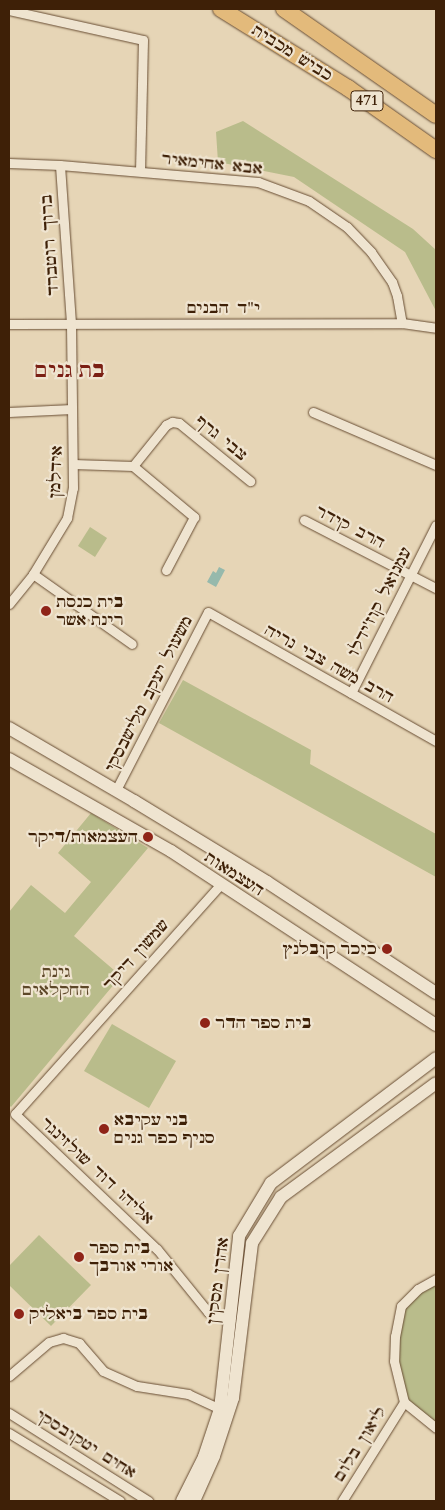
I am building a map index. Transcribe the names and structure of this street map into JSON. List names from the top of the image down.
{
  "streets": {
    "highway": ["כביש מכבית", "471"],
    "street": [
      "אבא אחימאיר",
      "ברוך רוטברד",
      "י\"ד הבנים",
      "צבי גרף",
      "אידלמן",
      "הרב קידר",
      "עמנואל קוז'ידלו",
      "הרב משה צבי נריה",
      "משעול יעקב טלישבסקי",
      "העצמאות",
      "שמשון דיקר",
      "אליהו דוד שולזינגר",
      "אהרן מסקין",
      "אחים יטקובסקי",
      "ליאון בלום"
    ]
  },
  "crossings": [
    ["אבא אחימאיר", "ברוך רוטברד"],
    ["אבא אחימאיר", "י\"ד הבנים"],
    ["ברוך רוטברד", "י\"ד הבנים"],
    ["ברוך רוטברד", "אידלמן"],
    ["י\"ד הבנים", "אידלמן"],
    ["הרב קידר", "עמנואל קוז'ידלו"],
    ["עמנואל קוז'ידלו", "הרב משה צבי נריה"],
    ["הרב משה צבי נריה", "משעול יעקב טלישבסקי"],
    ["משעול יעקב טלישבסקי", "העצמאות"],
    ["העצמאות", "שמשון דיקר"],
    ["שמשון דיקר", "אליהו דוד שולזינגר"],
    ["אליהו דוד שולזינגר", "אהרן מסקין"]
  ],
  "districts": ["בת גנים"],
  "parks": ["גינת החקלאים"],
  "places": [
    "בית כנסת רינת אשר",
    "העצמאות/דיקר",
    "כיכר קובלנץ",
    "בית ספר הדר",
    "בני עקיבא סניף כפר גנים",
    "בית ספר אורי אורבך",
    "בית ספר ביאליק"
  ]
}
